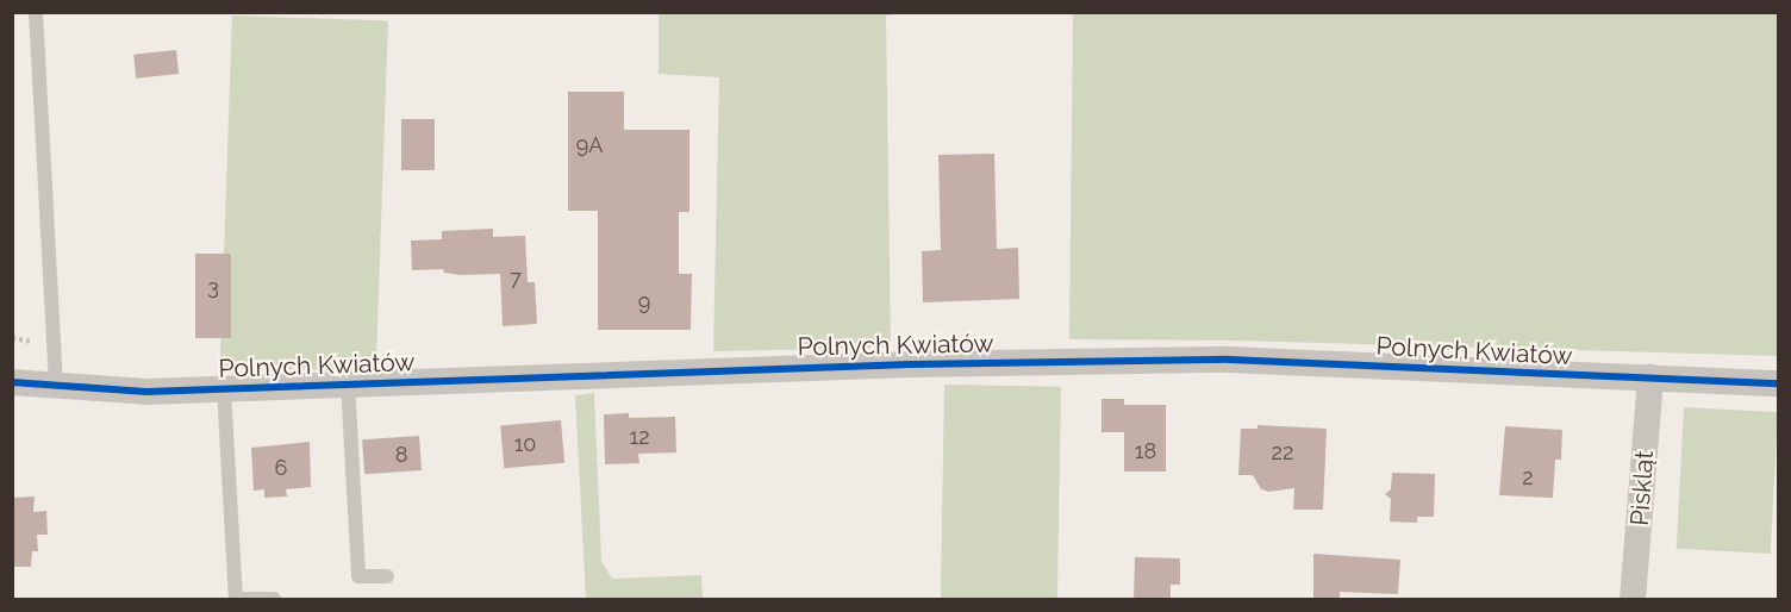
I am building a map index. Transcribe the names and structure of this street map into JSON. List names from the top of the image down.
{
  "streets": {
    "street": ["Polnych Kwiatów", "Piskląt"]
  },
  "crossings": [
    ["Polnych Kwiatów", "Piskląt"]
  ],
  "house_numbers": [
    "9A",
    "7",
    "3",
    "9",
    "12",
    "10",
    "18",
    "22",
    "8",
    "6",
    "2"
  ]
}
